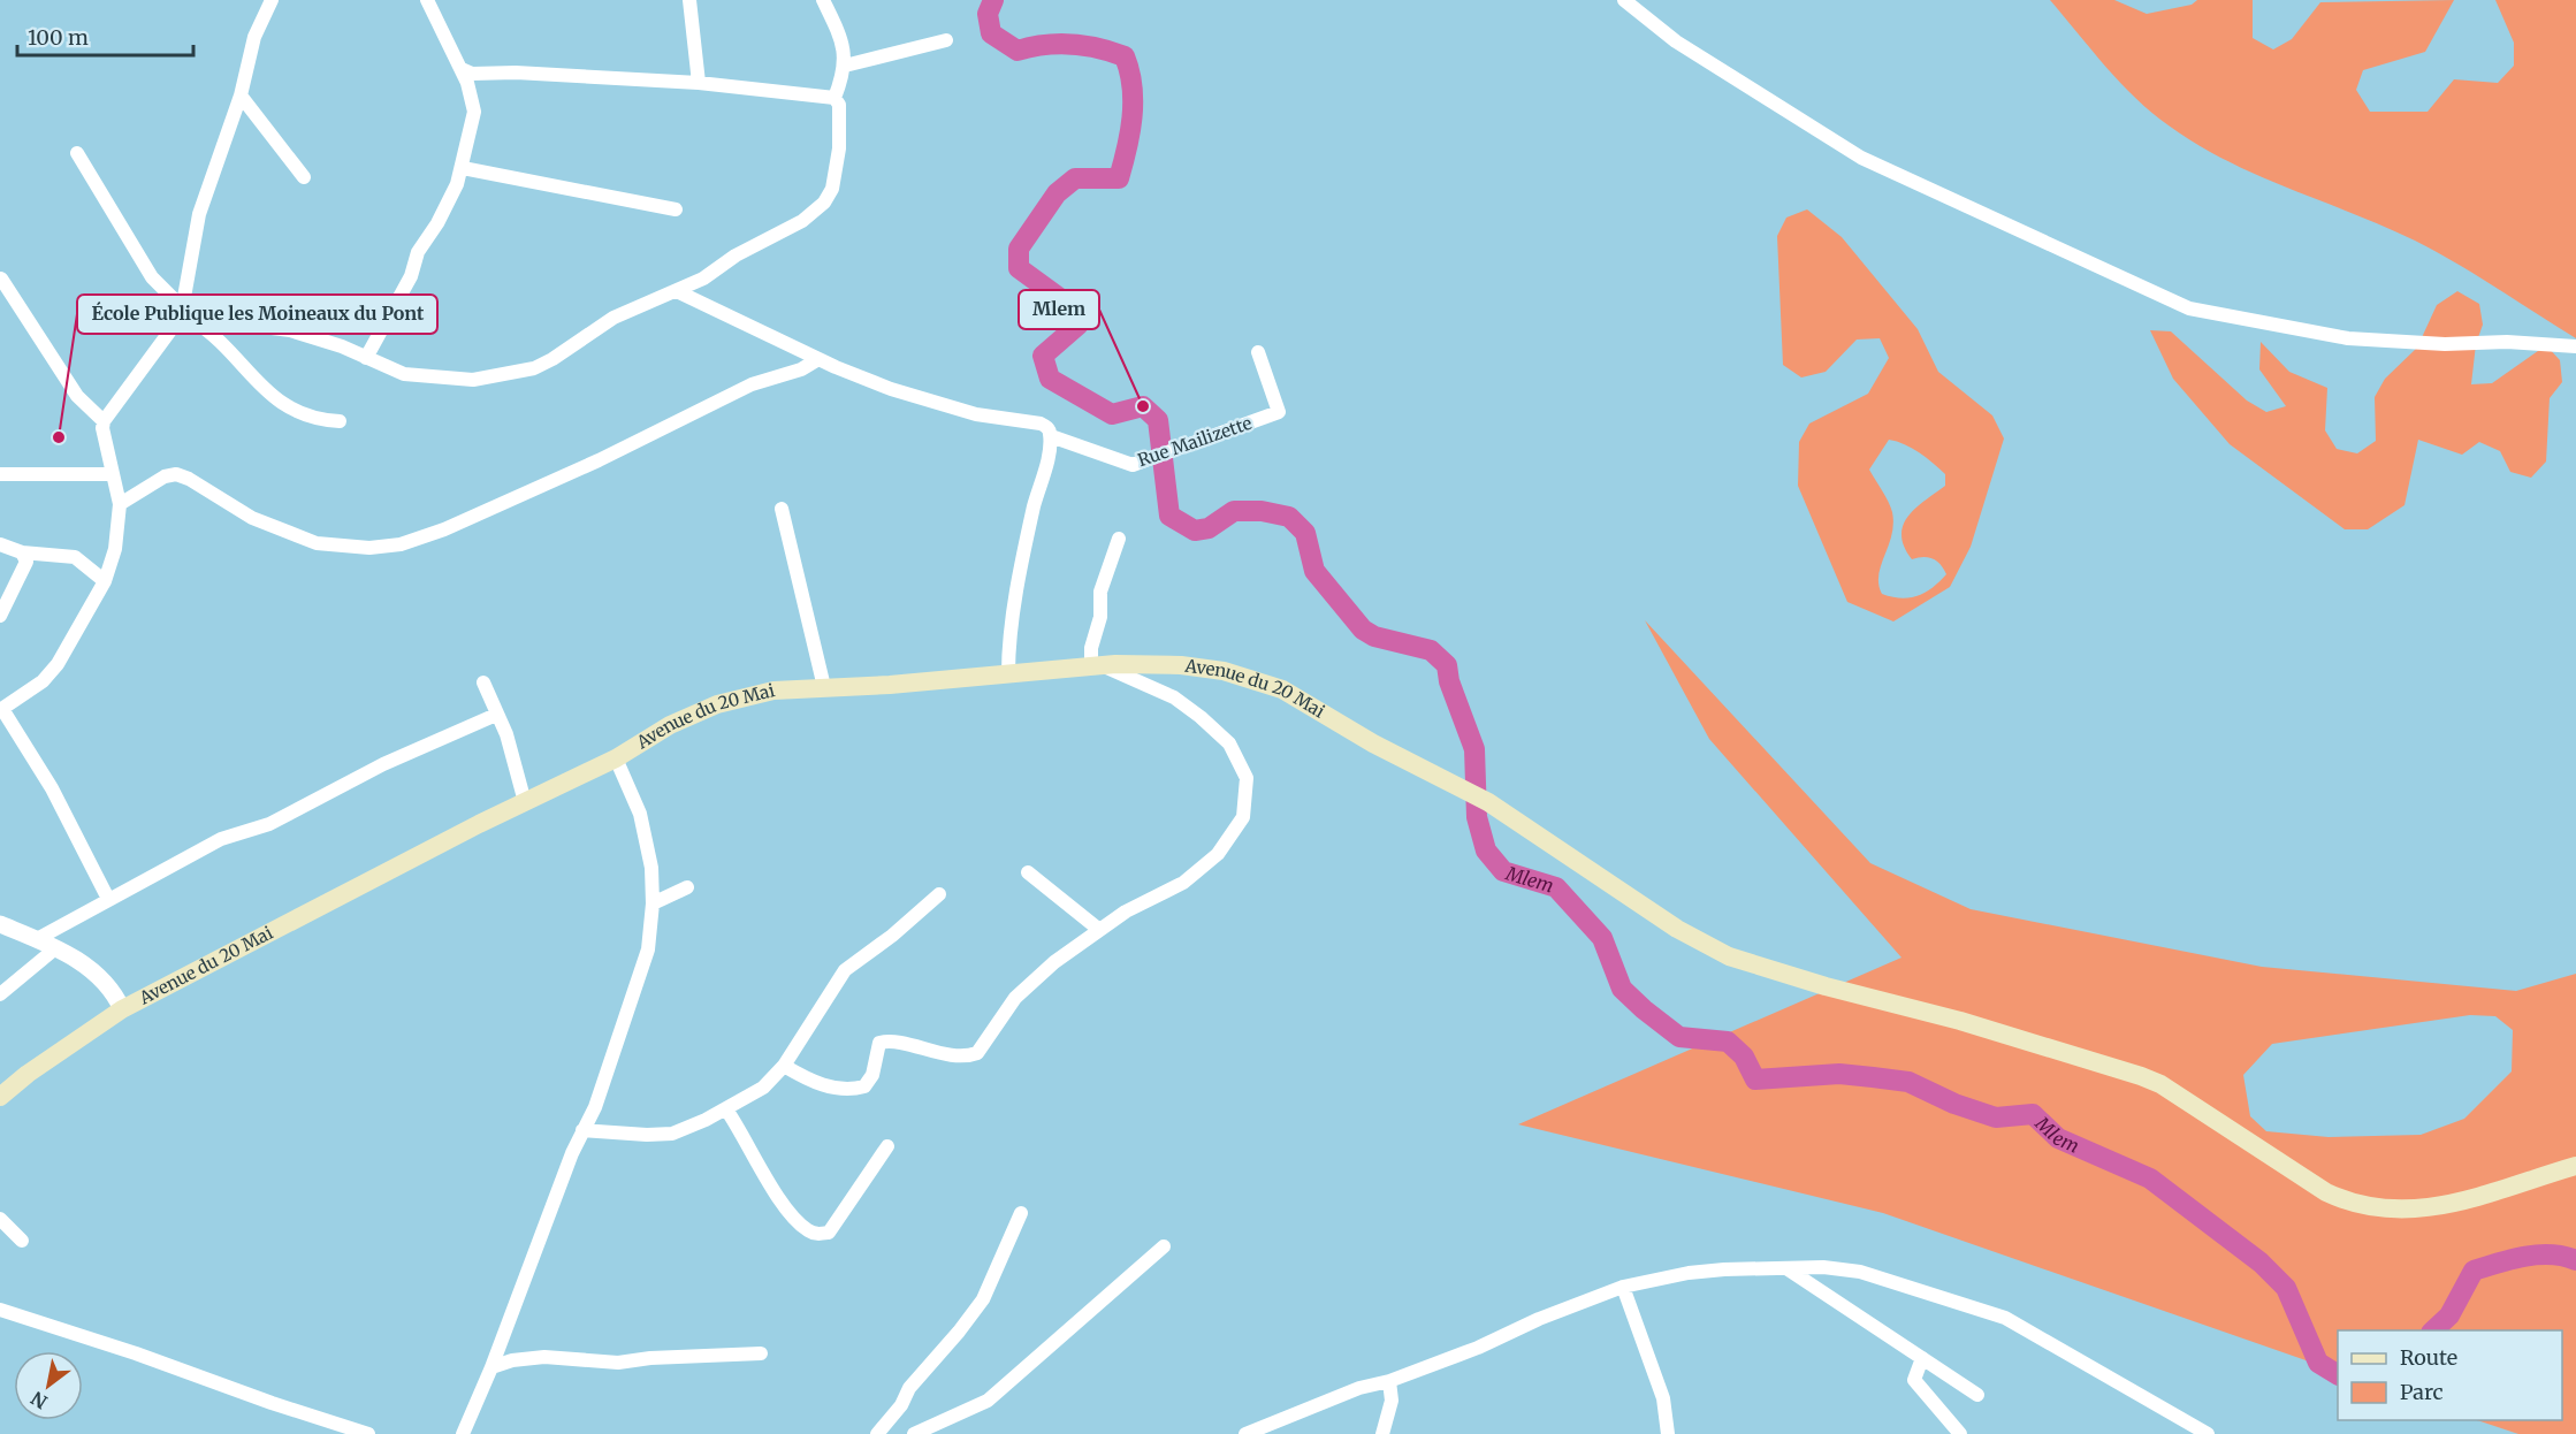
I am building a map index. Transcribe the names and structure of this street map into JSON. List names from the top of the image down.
{
  "streets": {
    "main road": ["Avenue du 20 Mai"],
    "street": ["Rue Mailizette"]
  },
  "water": ["Mlem"],
  "places": ["Mlem", "École Publique les Moineaux du Pont"],
  "legend": ["Route", "Parc"],
  "scale_bar": "100 m",
  "north": "bottom left"
}
